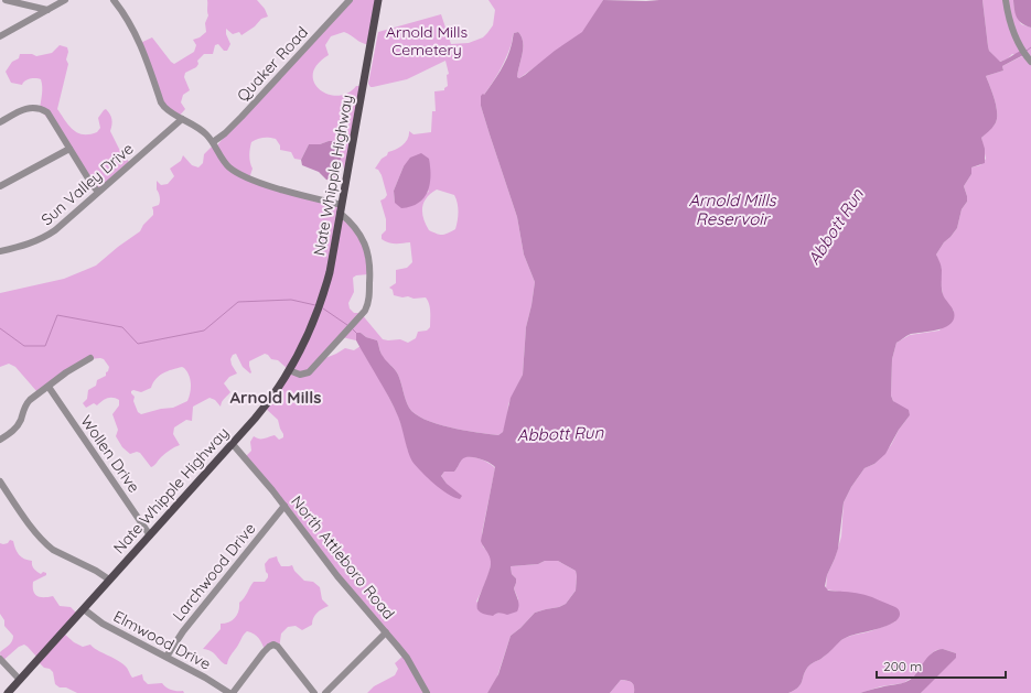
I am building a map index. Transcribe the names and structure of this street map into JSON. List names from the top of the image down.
{
  "streets": {
    "main road": ["Nate Whipple Highway"],
    "street": [
      "Quaker Road",
      "Sun Valley Drive",
      "Wollen Drive",
      "North Attleboro Road",
      "Larchwood Drive",
      "Elmwood Drive"
    ]
  },
  "crossings": [
    ["Nate Whipple Highway", "Wollen Drive"],
    ["Nate Whipple Highway", "North Attleboro Road"],
    ["Nate Whipple Highway", "Elmwood Drive"],
    ["North Attleboro Road", "Larchwood Drive"],
    ["Larchwood Drive", "Elmwood Drive"]
  ],
  "districts": ["Arnold Mills"],
  "water": ["Arnold Mills Reservoir", "Abbott Run"],
  "parks": ["Arnold Mills Cemetery"],
  "scale_bar": "200 m"
}
